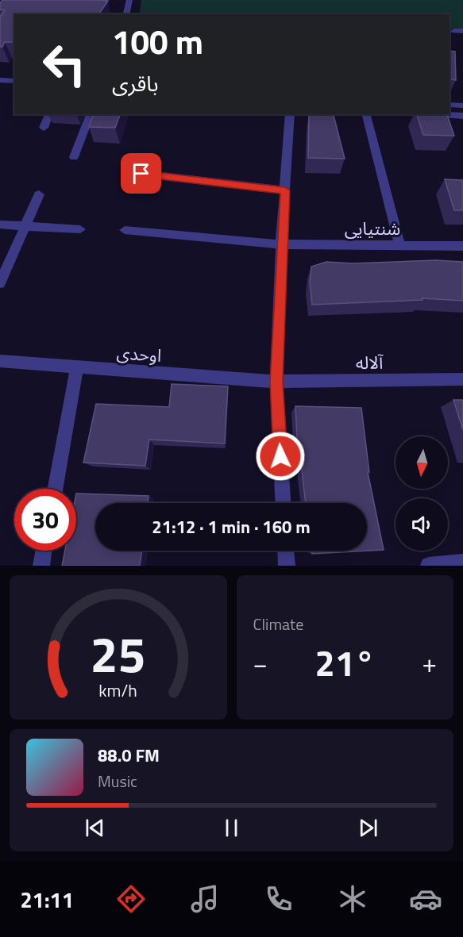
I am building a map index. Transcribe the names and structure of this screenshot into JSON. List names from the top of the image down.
{
  "streets": {
    "street": ["شنتیایی", "اوحدی", "آلاله"]
  },
  "crossings": [
    ["اوحدی", "آلاله"]
  ],
  "north": "bottom",
  "page": {
    "turn": ["100 m", "باقری"],
    "limit": "30",
    "trip": "21:12 · 1 min · 160 m",
    "tile": "Climate",
    "heat": ["−", "21°", "+"],
    "song": ["88.0 FM", "Music"],
    "tabs": "21:11",
    "gauge": ["25", "km/h"]
  }
}
